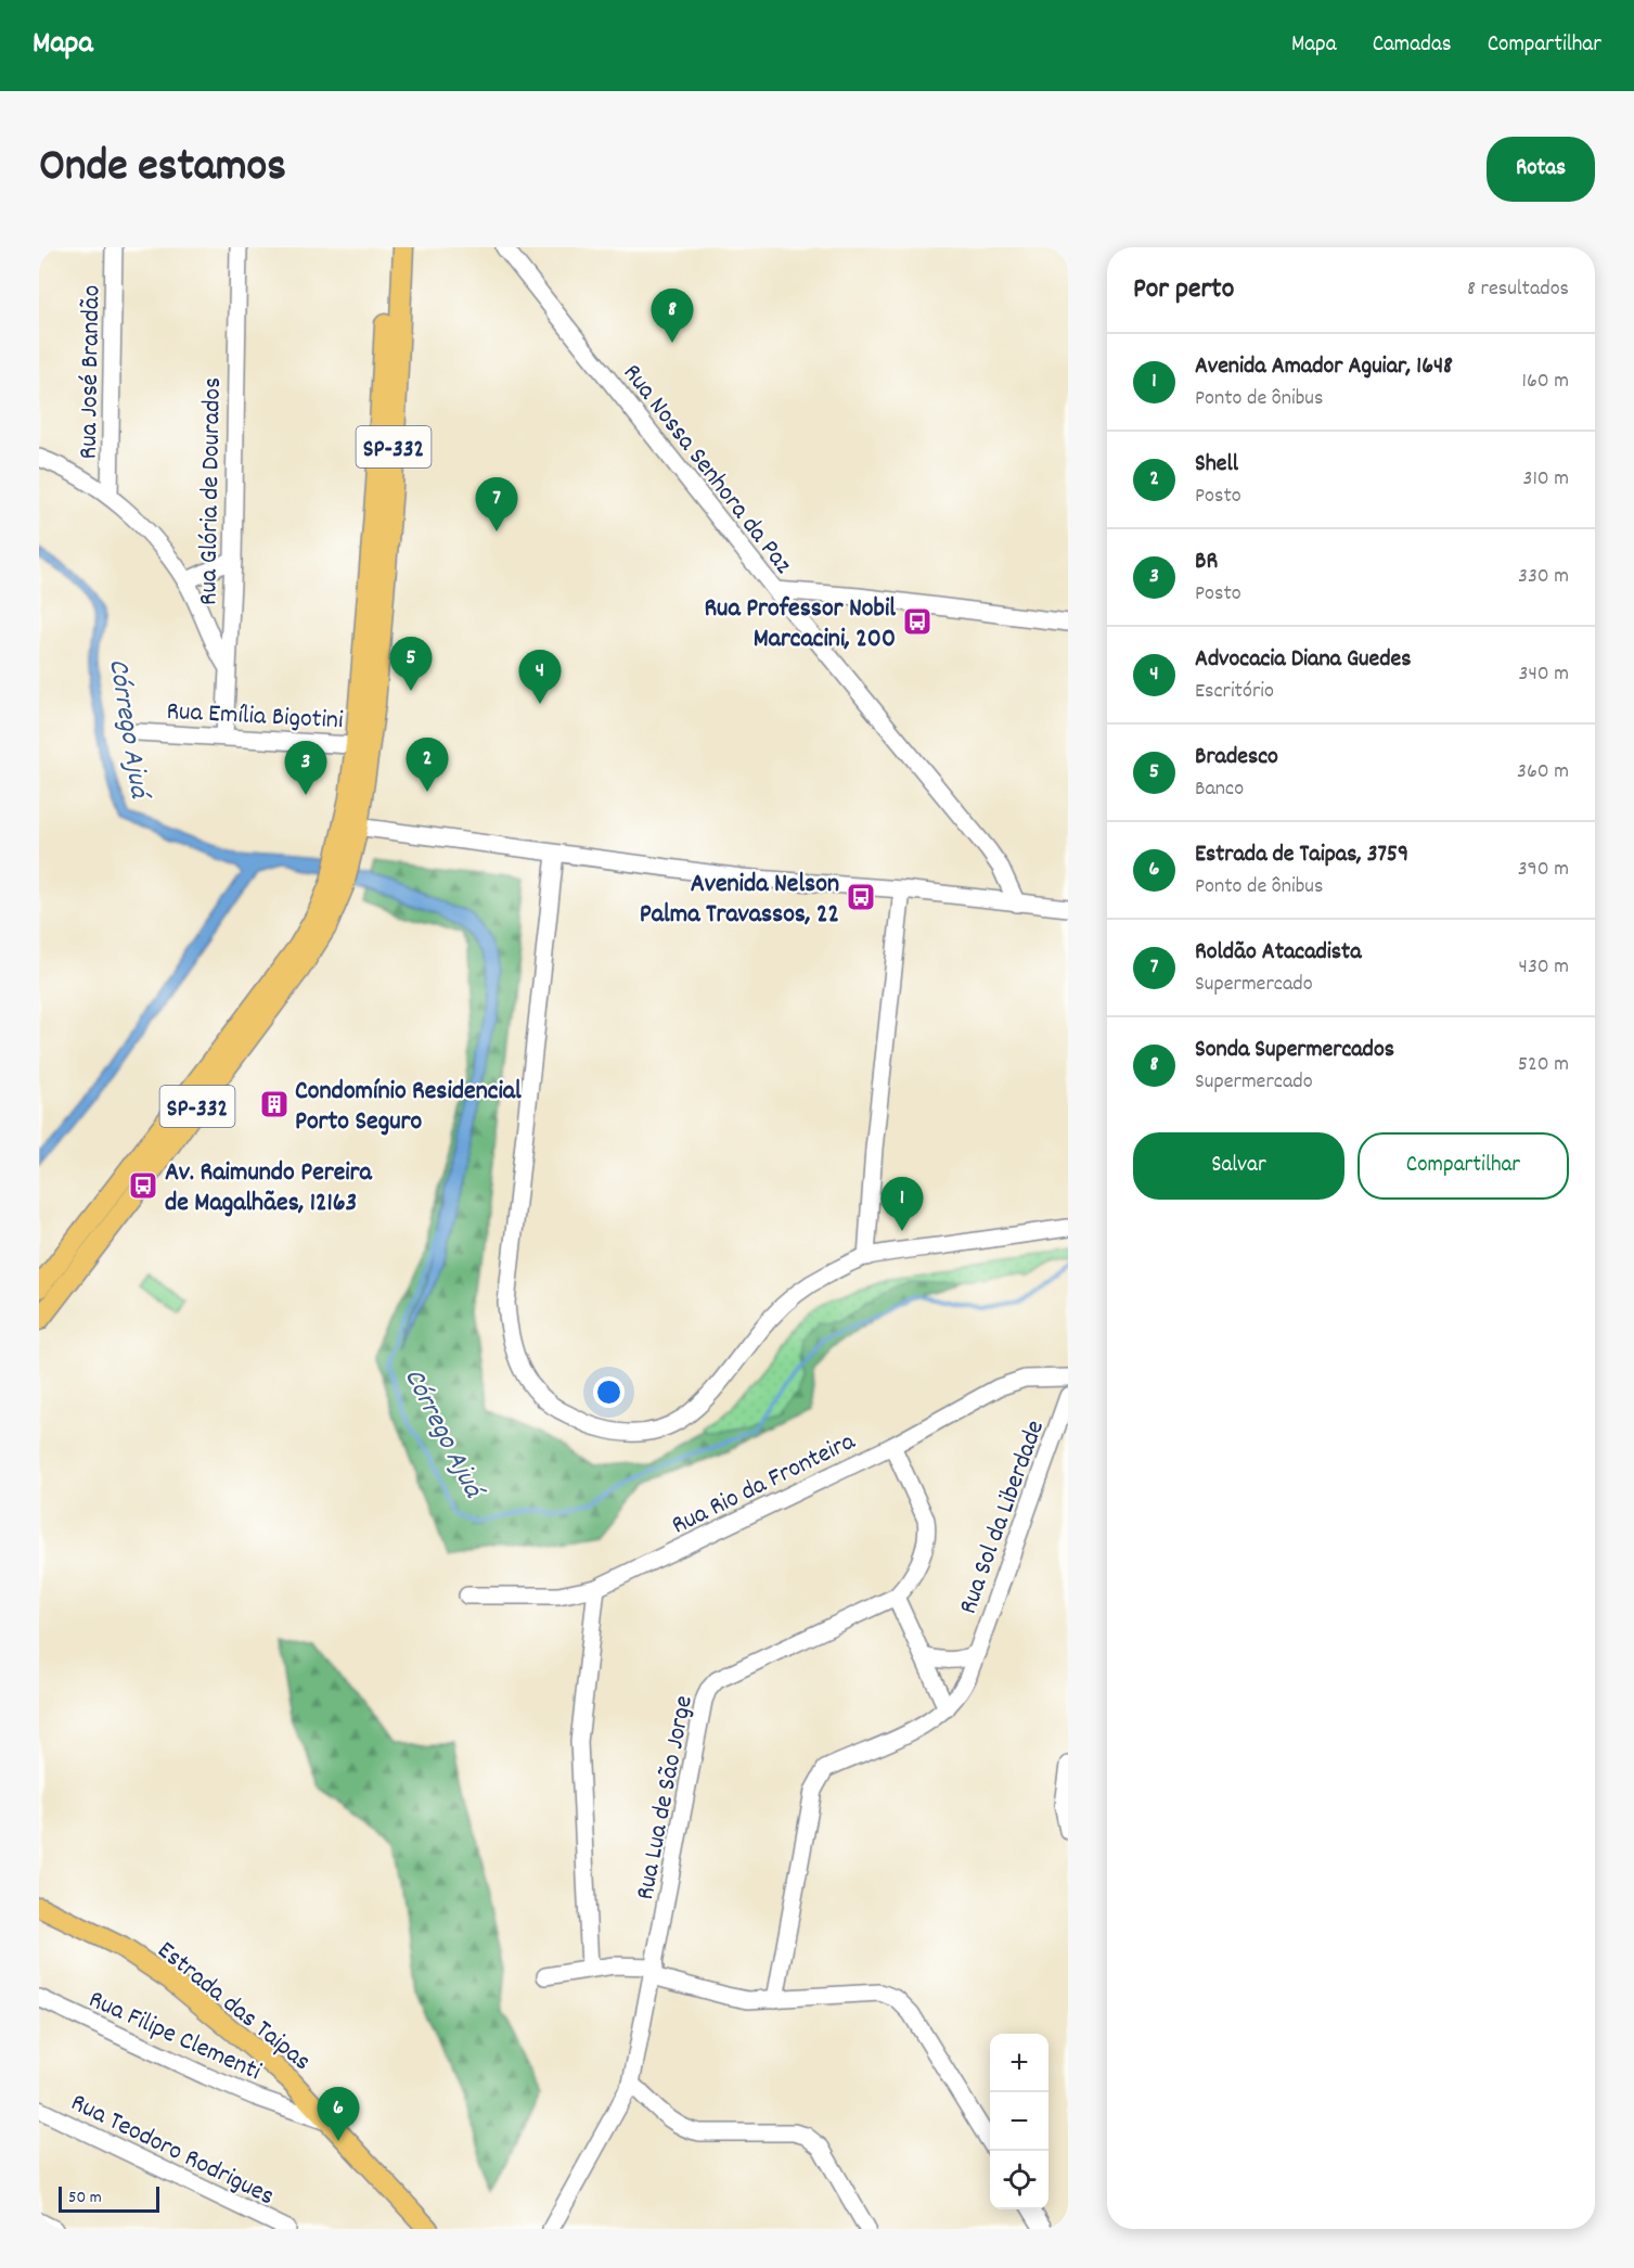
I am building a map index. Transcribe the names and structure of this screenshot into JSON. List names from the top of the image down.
{
  "streets": {
    "main road": ["SP-332", "Estrada das Taipas"],
    "street": [
      "Rua José Brandão",
      "Rua Nossa Senhora da Paz",
      "Rua Glória de Dourados",
      "Rua Emília Bigotini",
      "Rua Rio da Fronteira",
      "Rua Sol da Liberdade",
      "Rua Lua de São Jorge",
      "Rua Filipe Clementi",
      "Rua Teodoro Rodrigues"
    ]
  },
  "crossings": [
    ["SP-332", "Rua Emília Bigotini"],
    ["Rua Glória de Dourados", "Rua Emília Bigotini"],
    ["Rua Rio da Fronteira", "Rua Lua de São Jorge"],
    ["Estrada das Taipas", "Rua Filipe Clementi"]
  ],
  "water": ["Córrego Ajuá"],
  "places": {
    "bus stop": ["Rua Professor Nobil Marcacini, 200", "Avenida Nelson Palma Travassos, 22", "Av. Raimundo Pereira de Magalhães, 12163"],
    "building": ["Condomínio Residencial Porto Seguro"]
  },
  "scale_bar": "50 m",
  "page": {
    "header": "Mapa",
    "nav": ["Mapa", "Camadas", "Compartilhar"],
    "title": "Onde estamos",
    "buttons": [
      "Rotas",
      ["Salvar", "Compartilhar"]
    ],
    "heading": ["Por perto", "8 resultados"],
    "pins": [
      "8",
      "7",
      "5",
      "4",
      "2",
      "3",
      "1",
      "6"
    ],
    "list": [
      {
        "mark": "1",
        "name": "Avenida Amador Aguiar, 1648",
        "note": "Ponto de ônibus",
        "value": "160 m"
      },
      {
        "mark": "2",
        "name": "Shell",
        "note": "Posto",
        "value": "310 m"
      },
      {
        "mark": "3",
        "name": "BR",
        "note": "Posto",
        "value": "330 m"
      },
      {
        "mark": "4",
        "name": "Advocacia Diana Guedes",
        "note": "Escritório",
        "value": "340 m"
      },
      {
        "mark": "5",
        "name": "Bradesco",
        "note": "Banco",
        "value": "360 m"
      },
      {
        "mark": "6",
        "name": "Estrada de Taipas, 3759",
        "note": "Ponto de ônibus",
        "value": "390 m"
      },
      {
        "mark": "7",
        "name": "Roldão Atacadista",
        "note": "Supermercado",
        "value": "430 m"
      },
      {
        "mark": "8",
        "name": "Sonda Supermercados",
        "note": "Supermercado",
        "value": "520 m"
      }
    ],
    "map_buttons": ["+", "−"],
    "scale": "50 m"
  }
}
